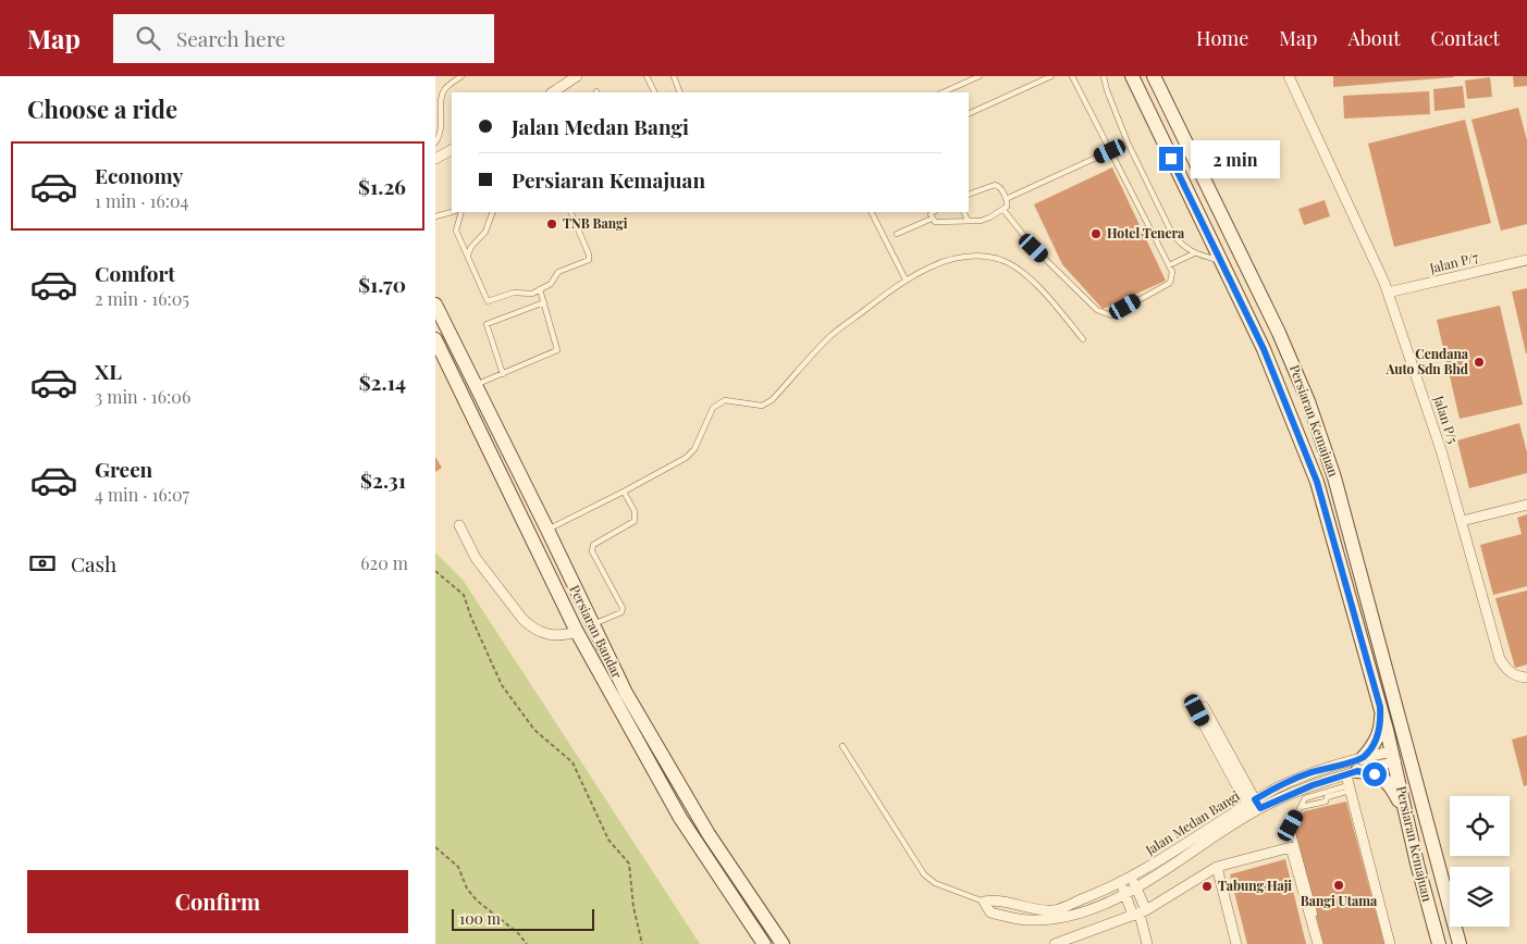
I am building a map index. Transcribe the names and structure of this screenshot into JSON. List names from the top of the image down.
{
  "streets": {
    "main road": ["Persiaran Kemajuan", "Persiaran Bandar"],
    "street": ["Jalan P/7", "Jalan P/5", "Jalan Medan Bangi"]
  },
  "crossings": [
    ["Jalan P/7", "Jalan P/5"],
    ["Persiaran Kemajuan", "Jalan Medan Bangi"]
  ],
  "places": [
    "TNB Bangi",
    "Hotel Tenera",
    "Cendana Auto Sdn Bhd",
    "Bangi Utama",
    "Tabung Haji"
  ],
  "scale_bar": "100 m",
  "page": {
    "header": "Map",
    "search": "Search here",
    "nav": [
      "Home",
      "Map",
      "About",
      "Contact"
    ],
    "heading": "Choose a ride",
    "banner": ["Jalan Medan Bangi", "Persiaran Kemajuan"],
    "bubble": "2 min",
    "list": [
      {
        "name": "Economy",
        "note": "1 min · 16:04",
        "value": "$1.26"
      },
      {
        "name": "Comfort",
        "note": "2 min · 16:05",
        "value": "$1.70"
      },
      {
        "name": "XL",
        "note": "3 min · 16:06",
        "value": "$2.14"
      },
      {
        "name": "Green",
        "note": "4 min · 16:07",
        "value": "$2.31"
      }
    ],
    "pay": ["Cash", "620 m"],
    "buttons": "Confirm",
    "scale": "100 m"
  }
}
